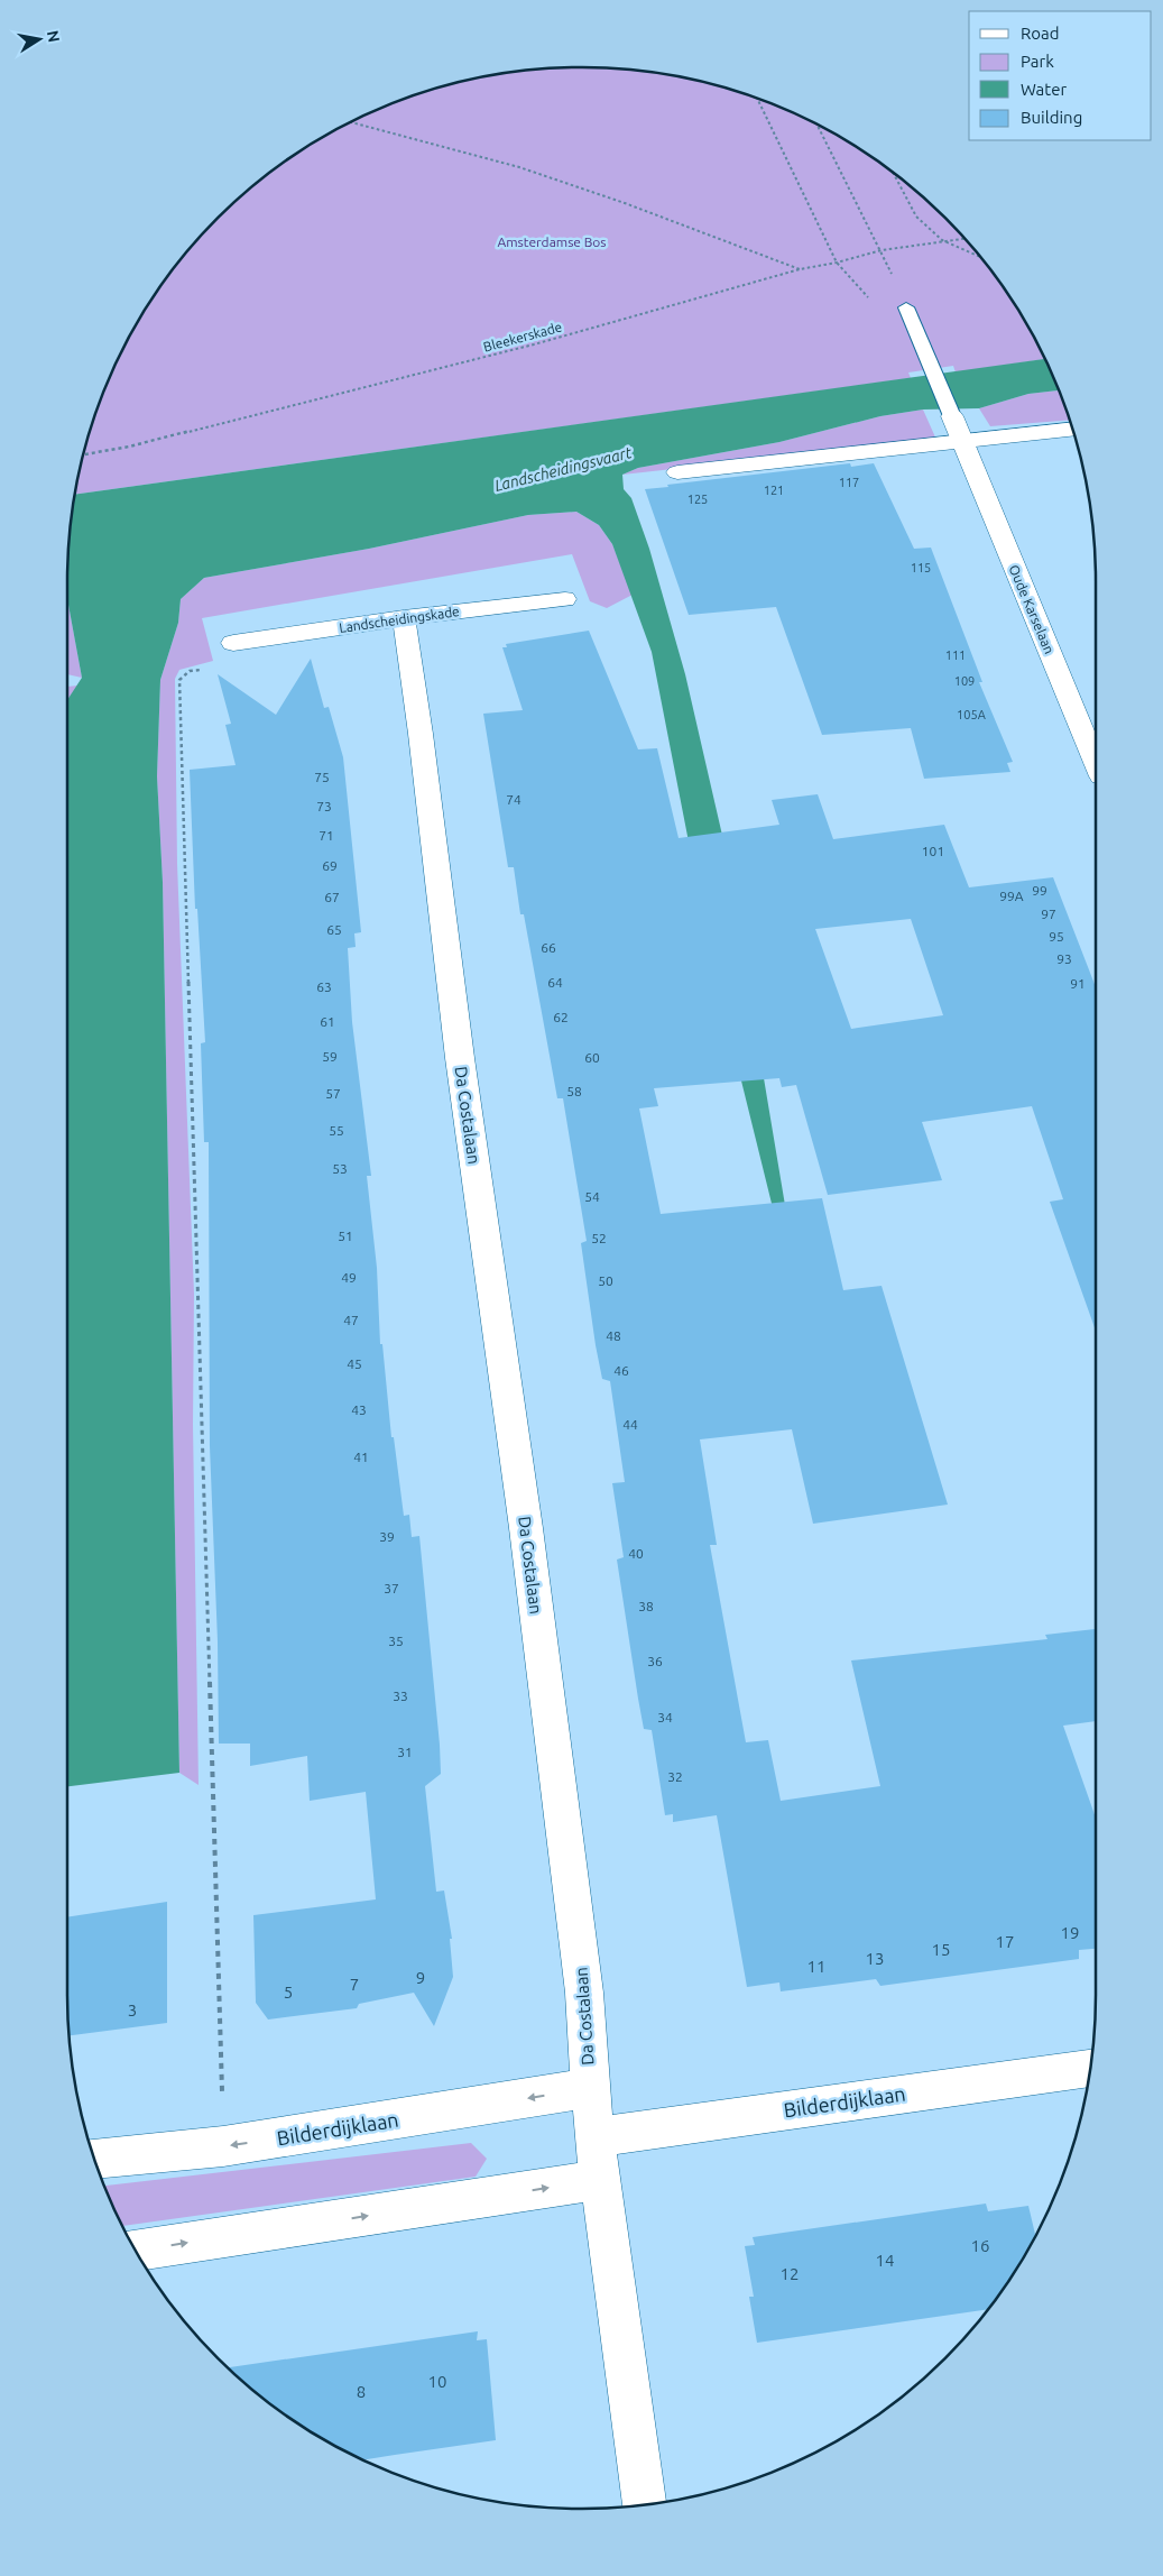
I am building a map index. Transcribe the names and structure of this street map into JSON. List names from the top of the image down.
{
  "streets": {
    "street": [
      "Oude Karselaan",
      "Landscheidingskade",
      "Da Costalaan",
      "Bilderdijklaan"
    ],
    "path": ["Bleekerskade"]
  },
  "crossings": [
    ["Landscheidingskade", "Da Costalaan"],
    ["Da Costalaan", "Bilderdijklaan"]
  ],
  "water": ["Landscheidingsvaart"],
  "parks": ["Amsterdamse Bos"],
  "house_numbers": [
    "117",
    "121",
    "125",
    "115",
    "111",
    "109",
    "105A",
    "75",
    "74",
    "73",
    "71",
    "101",
    "69",
    "99",
    "99A",
    "67",
    "97",
    "65",
    "95",
    "66",
    "93",
    "64",
    "91",
    "63",
    "62",
    "61",
    "59",
    "60",
    "58",
    "57",
    "55",
    "53",
    "54",
    "51",
    "52",
    "49",
    "50",
    "47",
    "48",
    "45",
    "46",
    "43",
    "44",
    "41",
    "39",
    "40",
    "37",
    "38",
    "35",
    "36",
    "33",
    "34",
    "31",
    "32",
    "19",
    "17",
    "15",
    "13",
    "11",
    "9",
    "7",
    "5",
    "3",
    "16",
    "14",
    "12",
    "10",
    "8"
  ],
  "legend": [
    "Road",
    "Park",
    "Water",
    "Building"
  ],
  "north": "right"
}
